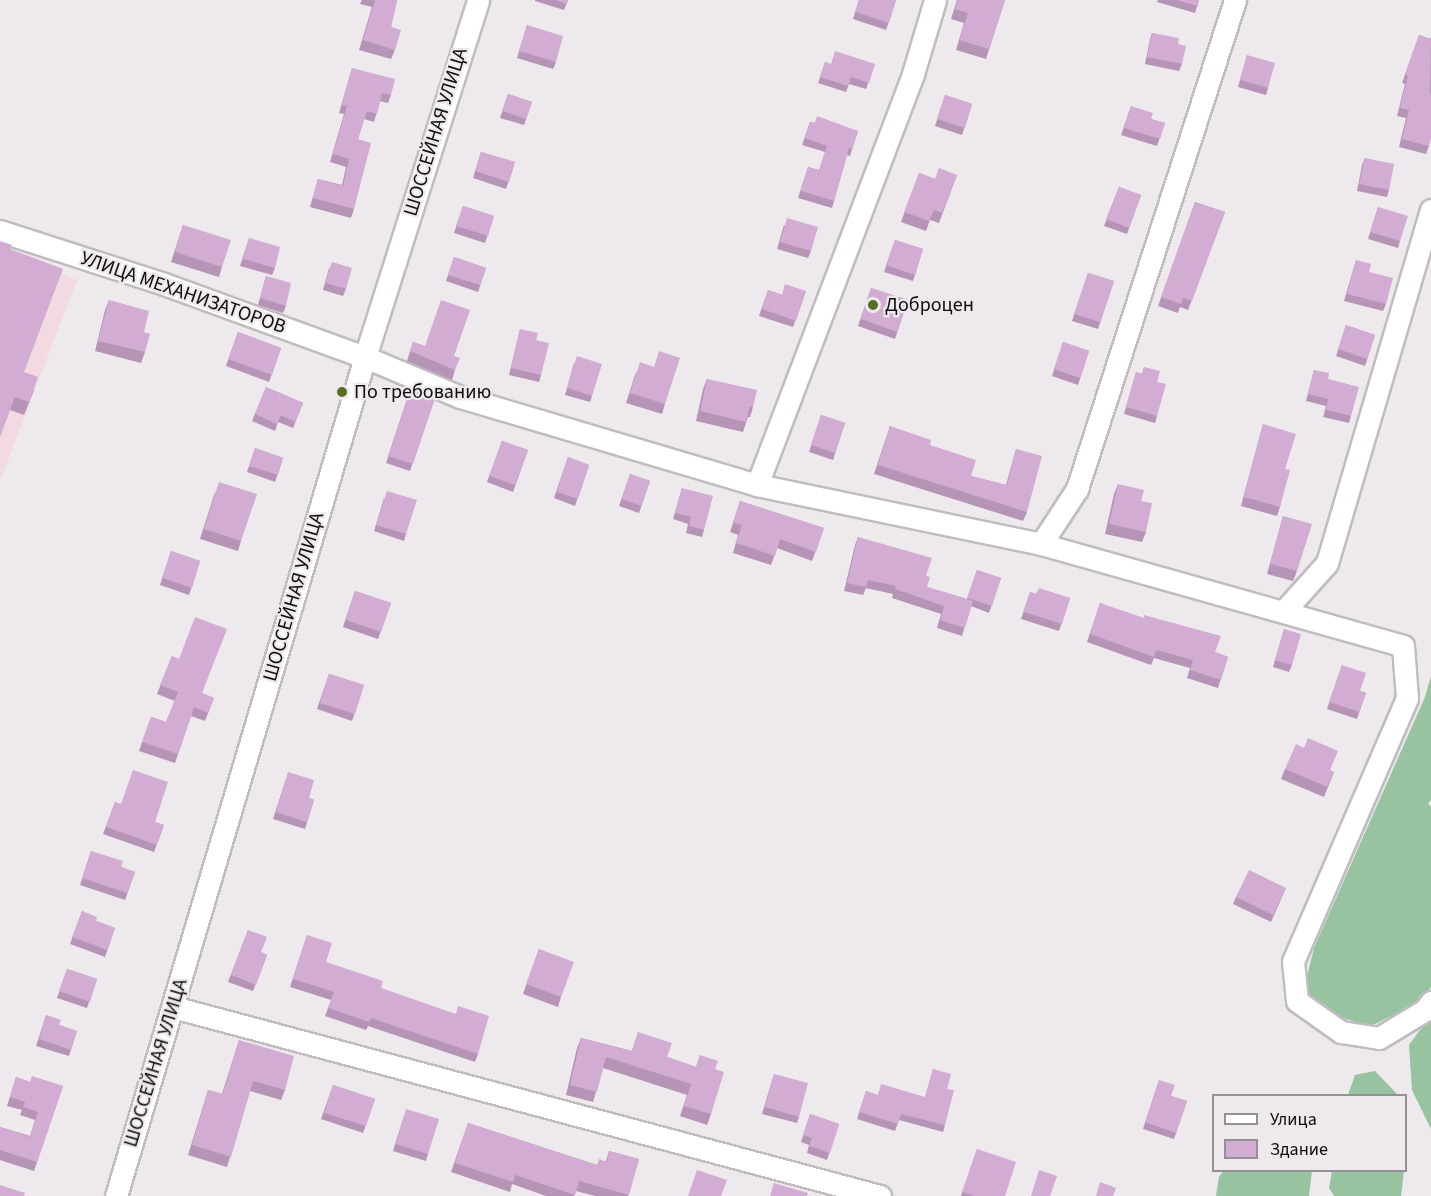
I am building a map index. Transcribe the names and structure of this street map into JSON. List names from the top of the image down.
{
  "streets": {
    "street": ["ШОССЕЙНАЯ УЛИЦА", "УЛИЦА МЕХАНИЗАТОРОВ"]
  },
  "crossings": [
    ["ШОССЕЙНАЯ УЛИЦА", "УЛИЦА МЕХАНИЗАТОРОВ"]
  ],
  "places": ["Доброцен", "По требованию"],
  "legend": ["Улица", "Здание"]
}
